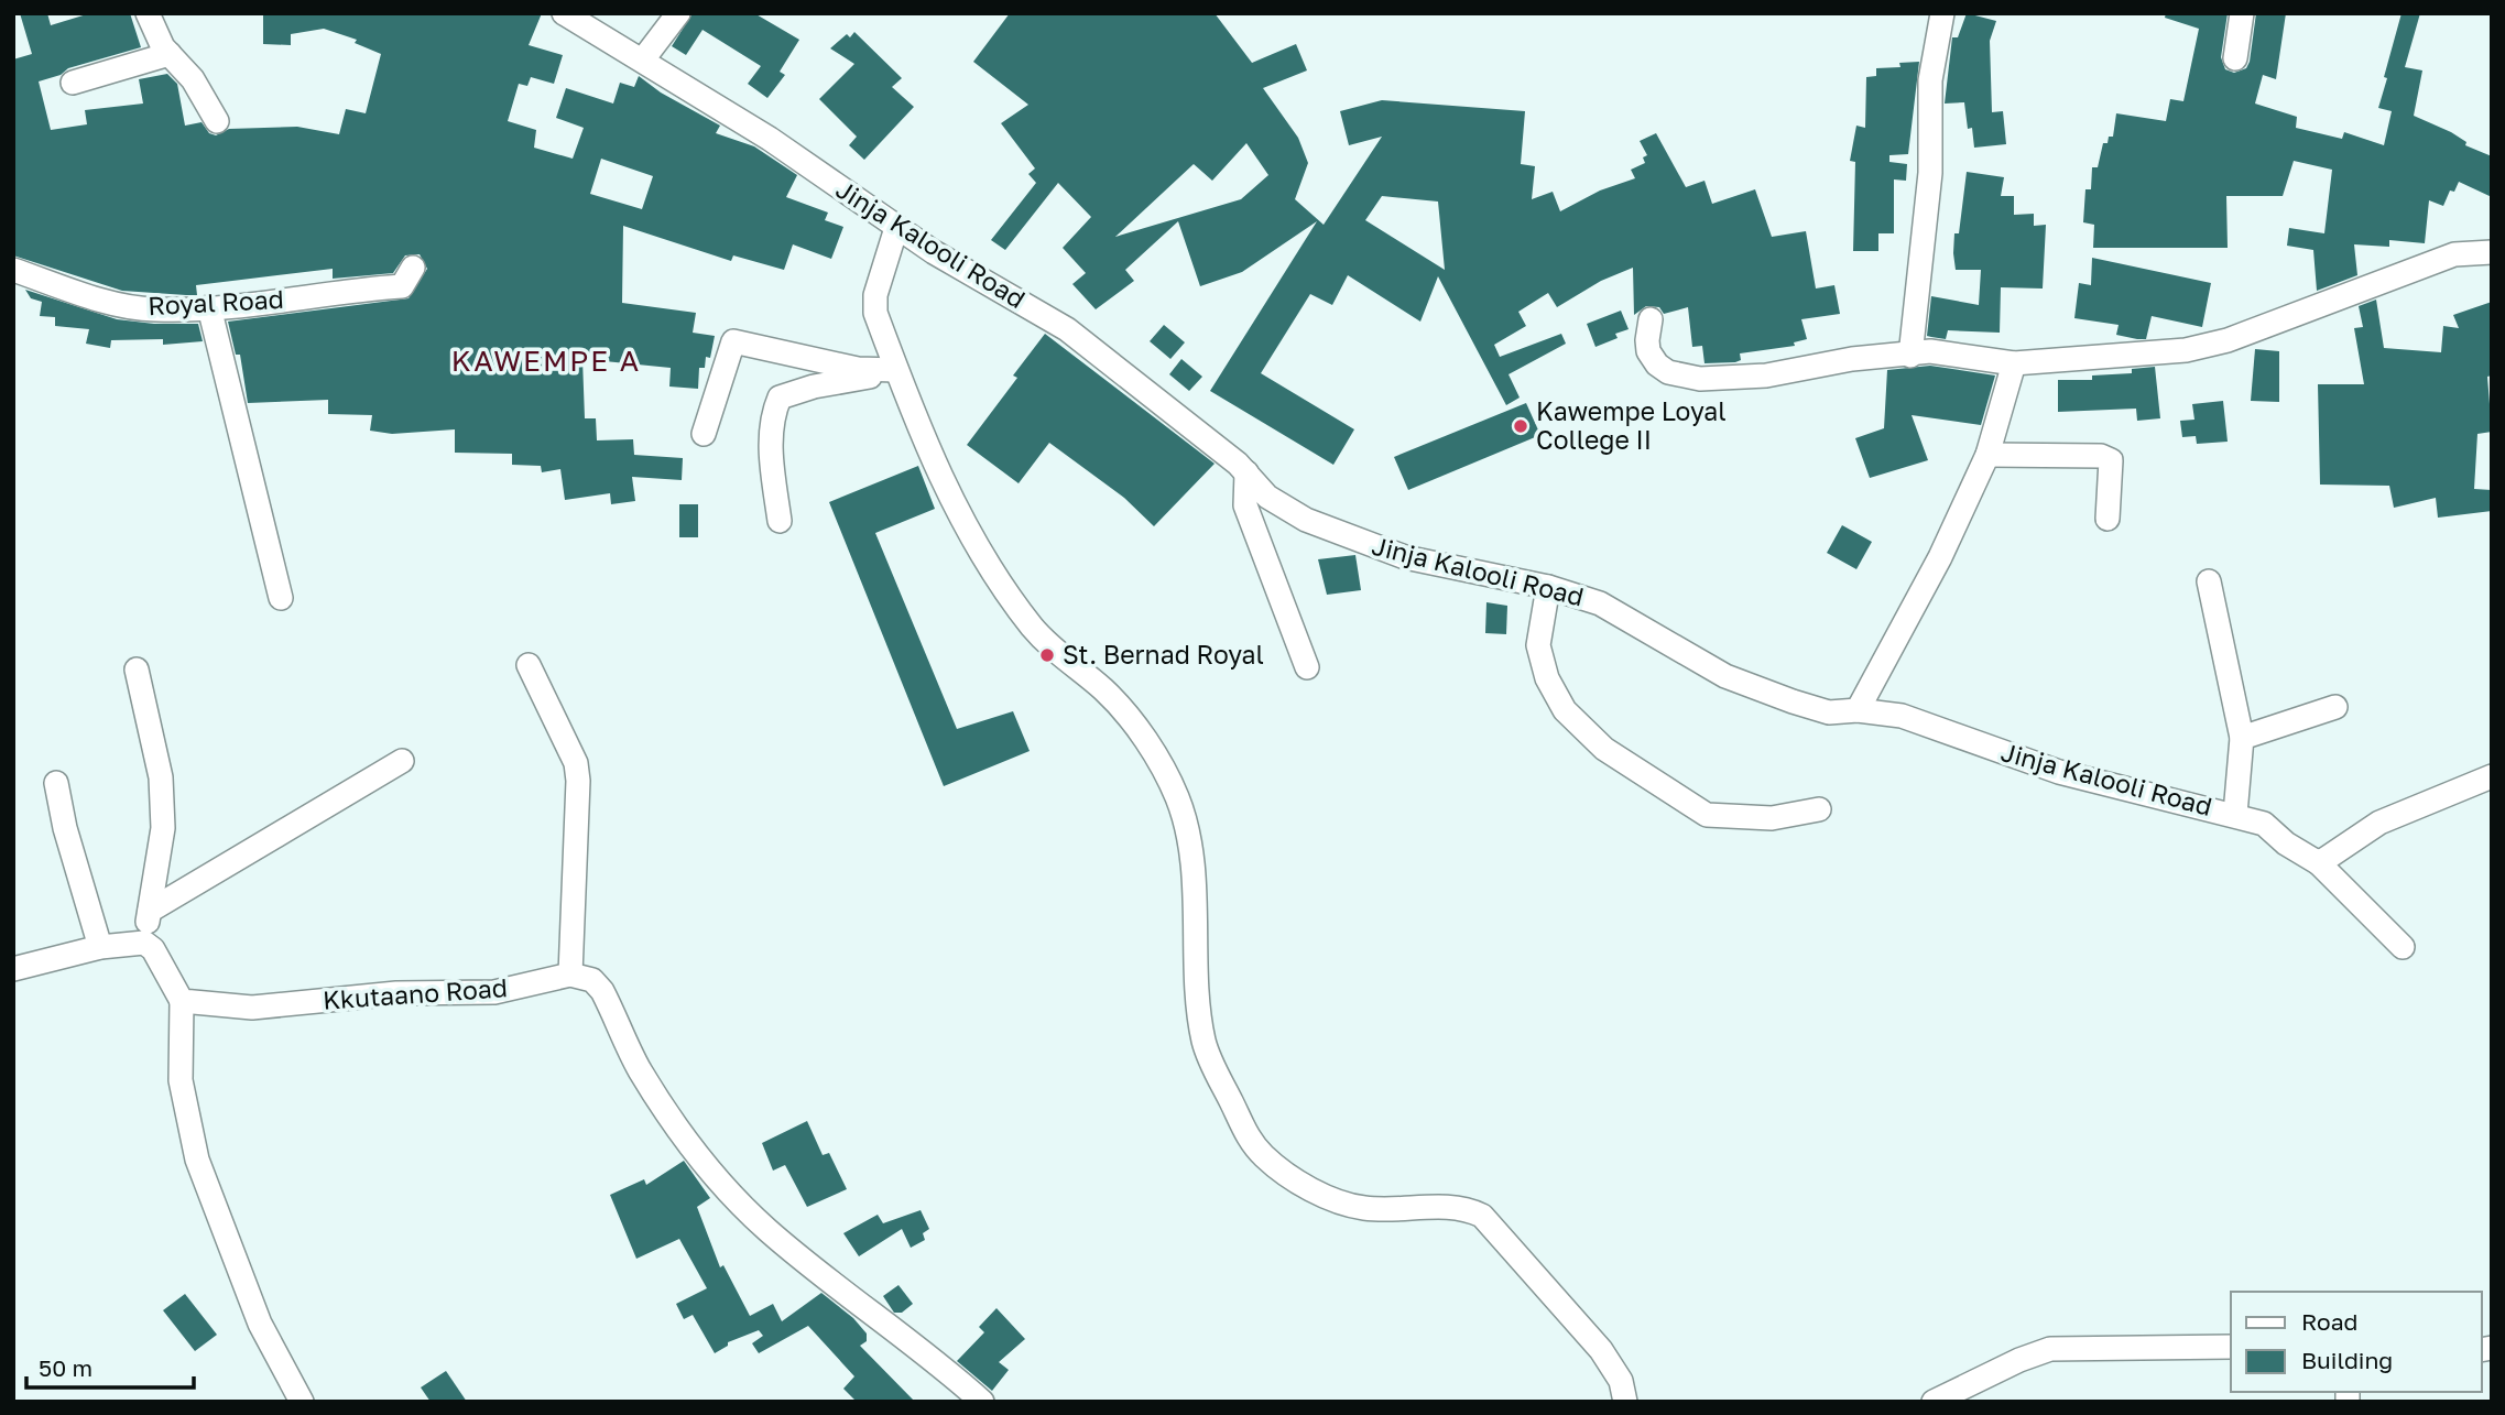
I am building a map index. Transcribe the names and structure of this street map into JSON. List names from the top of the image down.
{
  "streets": {
    "street": ["Jinja Kalooli Road", "Royal Road", "Kkutaano Road"]
  },
  "districts": ["KAWEMPE A"],
  "places": ["Kawempe Loyal College II", "St. Bernad Royal"],
  "legend": ["Road", "Building"],
  "scale_bar": "50 m"
}
